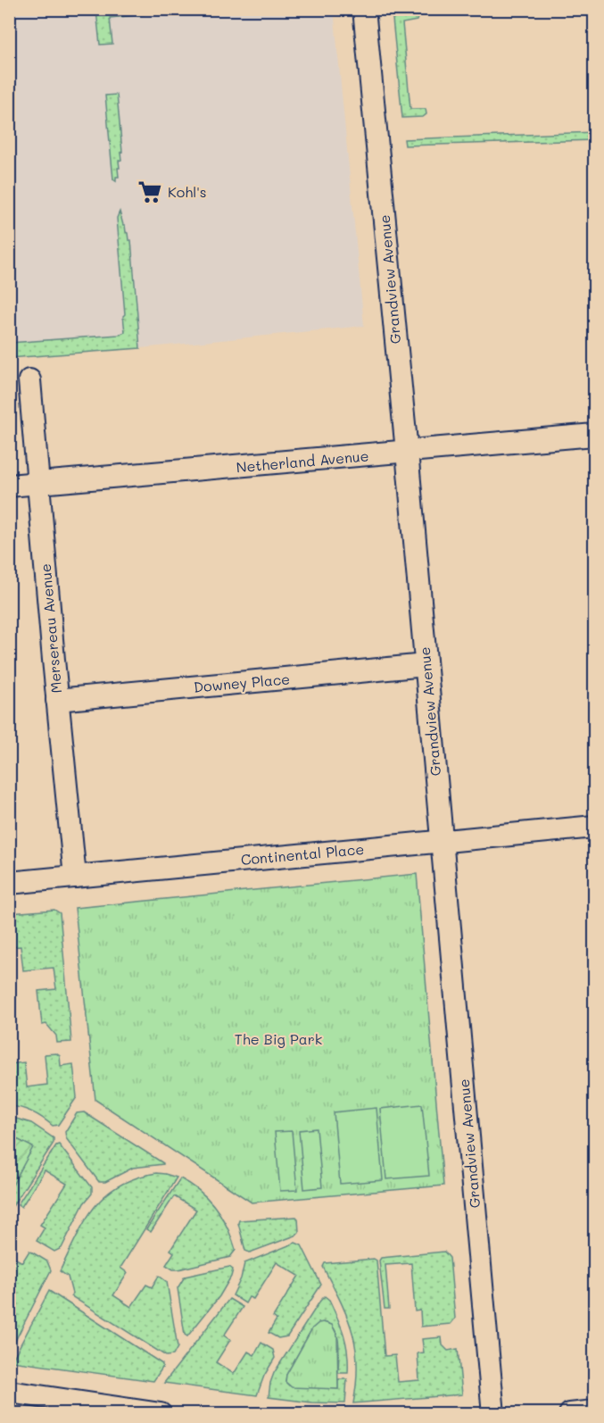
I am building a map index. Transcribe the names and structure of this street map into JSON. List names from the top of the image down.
{
  "streets": {
    "street": [
      "Grandview Avenue",
      "Netherland Avenue",
      "Mersereau Avenue",
      "Downey Place",
      "Continental Place"
    ]
  },
  "crossings": [
    ["Grandview Avenue", "Netherland Avenue"],
    ["Grandview Avenue", "Downey Place"],
    ["Grandview Avenue", "Continental Place"],
    ["Netherland Avenue", "Mersereau Avenue"],
    ["Mersereau Avenue", "Downey Place"],
    ["Mersereau Avenue", "Continental Place"]
  ],
  "parks": ["The Big Park"],
  "places": {
    "supermarket": ["Kohl's"]
  }
}
